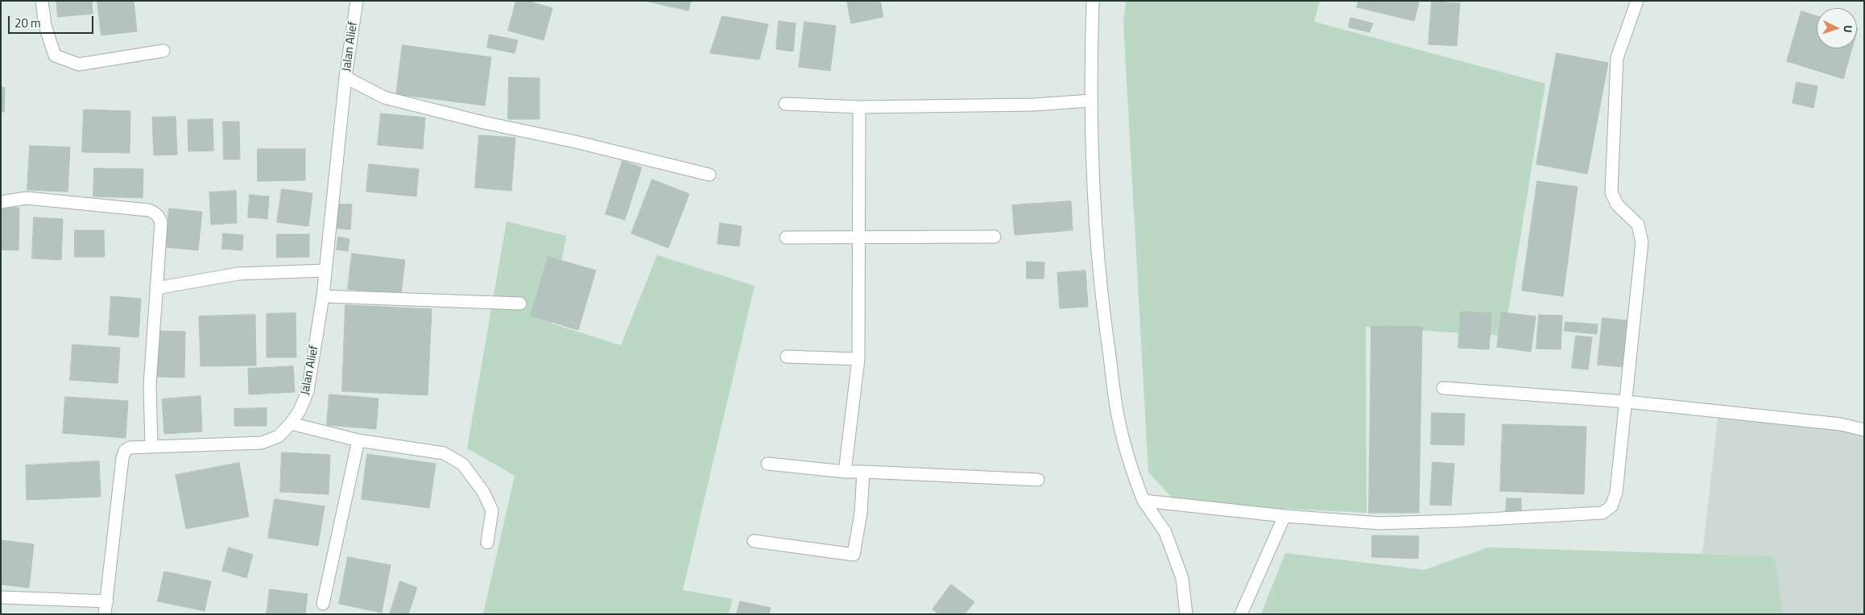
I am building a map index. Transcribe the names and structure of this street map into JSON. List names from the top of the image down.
{
  "streets": {
    "street": ["Jalan Alief"]
  },
  "scale_bar": "20 m",
  "north": "right"
}
